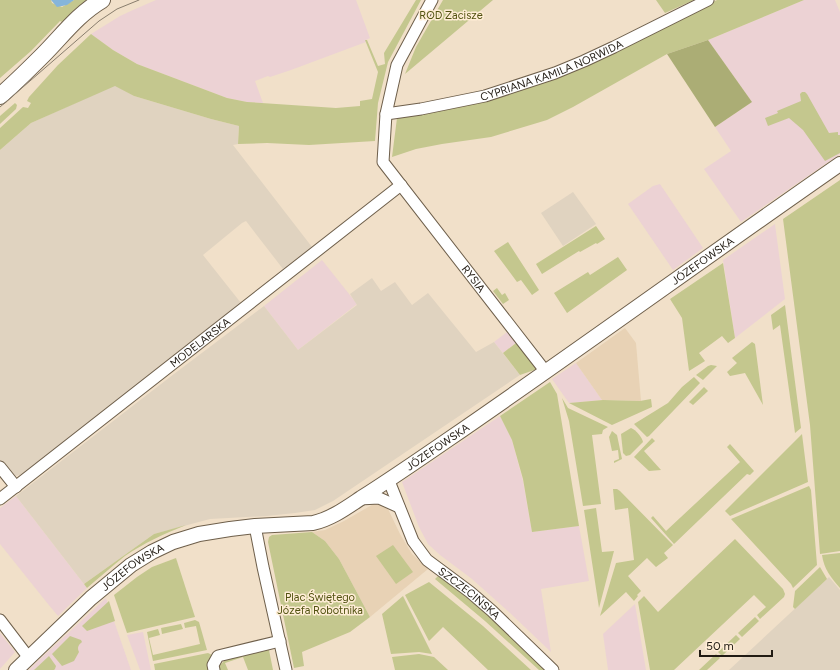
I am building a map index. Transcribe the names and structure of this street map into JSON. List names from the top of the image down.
{
  "streets": {
    "street": [
      "CYPRIANA KAMILA NORWIDA",
      "JÓZEFOWSKA",
      "RYSIA",
      "MODELARSKA",
      "SZCZECIŃSKA"
    ]
  },
  "crossings": [
    ["CYPRIANA KAMILA NORWIDA", "RYSIA"],
    ["JÓZEFOWSKA", "RYSIA"],
    ["JÓZEFOWSKA", "SZCZECIŃSKA"],
    ["RYSIA", "MODELARSKA"]
  ],
  "parks": ["ROD Zacisze", "Plac Świętego Józefa Robotnika"],
  "scale_bar": "50 m"
}
